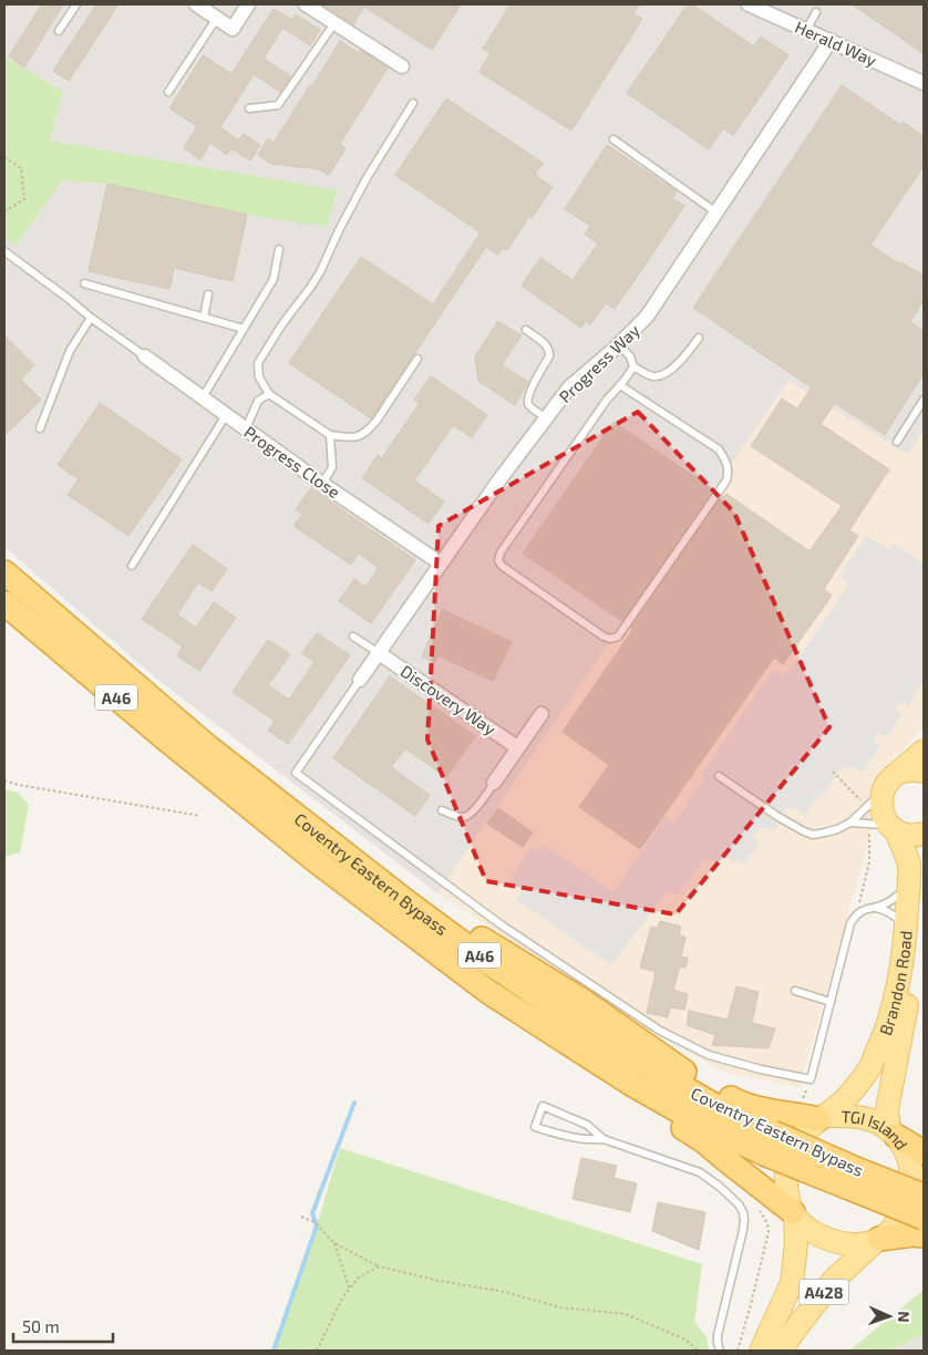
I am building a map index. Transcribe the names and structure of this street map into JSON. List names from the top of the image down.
{
  "streets": {
    "highway": ["A46", "Coventry Eastern Bypass"],
    "main road": ["Brandon Road", "TGI Island", "A428"],
    "street": [
      "Herald Way",
      "Progress Way",
      "Progress Close",
      "Discovery Way"
    ]
  },
  "crossings": [
    ["Herald Way", "Progress Way"],
    ["Progress Way", "Progress Close"],
    ["Progress Way", "Discovery Way"],
    ["Brandon Road", "TGI Island"],
    ["Brandon Road", "A428"],
    ["TGI Island", "A428"]
  ],
  "scale_bar": "50 m",
  "north": "right"
}
